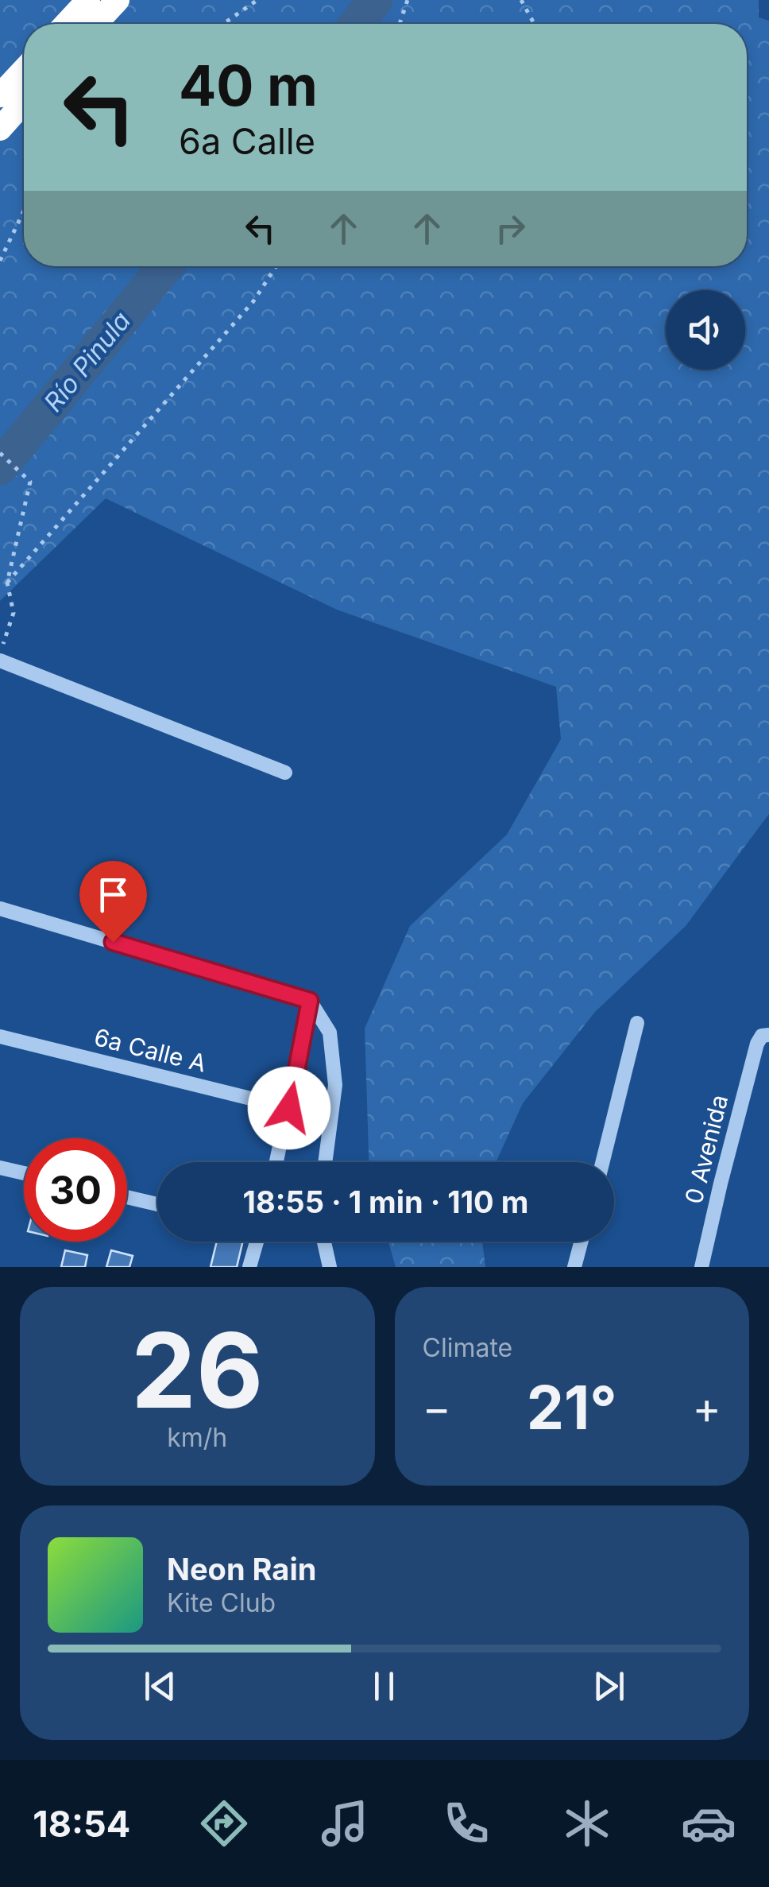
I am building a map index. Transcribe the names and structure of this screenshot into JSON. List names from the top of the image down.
{
  "streets": {
    "street": ["6a Calle A", "0 Avenida"]
  },
  "water": ["Río Pinula"],
  "page": {
    "turn": ["40 m", "6a Calle"],
    "limit": "30",
    "trip": "18:55 · 1 min · 110 m",
    "tile": [
      ["26", "km/h"],
      "Climate"
    ],
    "heat": ["−", "21°", "+"],
    "song": ["Neon Rain", "Kite Club"],
    "tabs": "18:54"
  }
}
